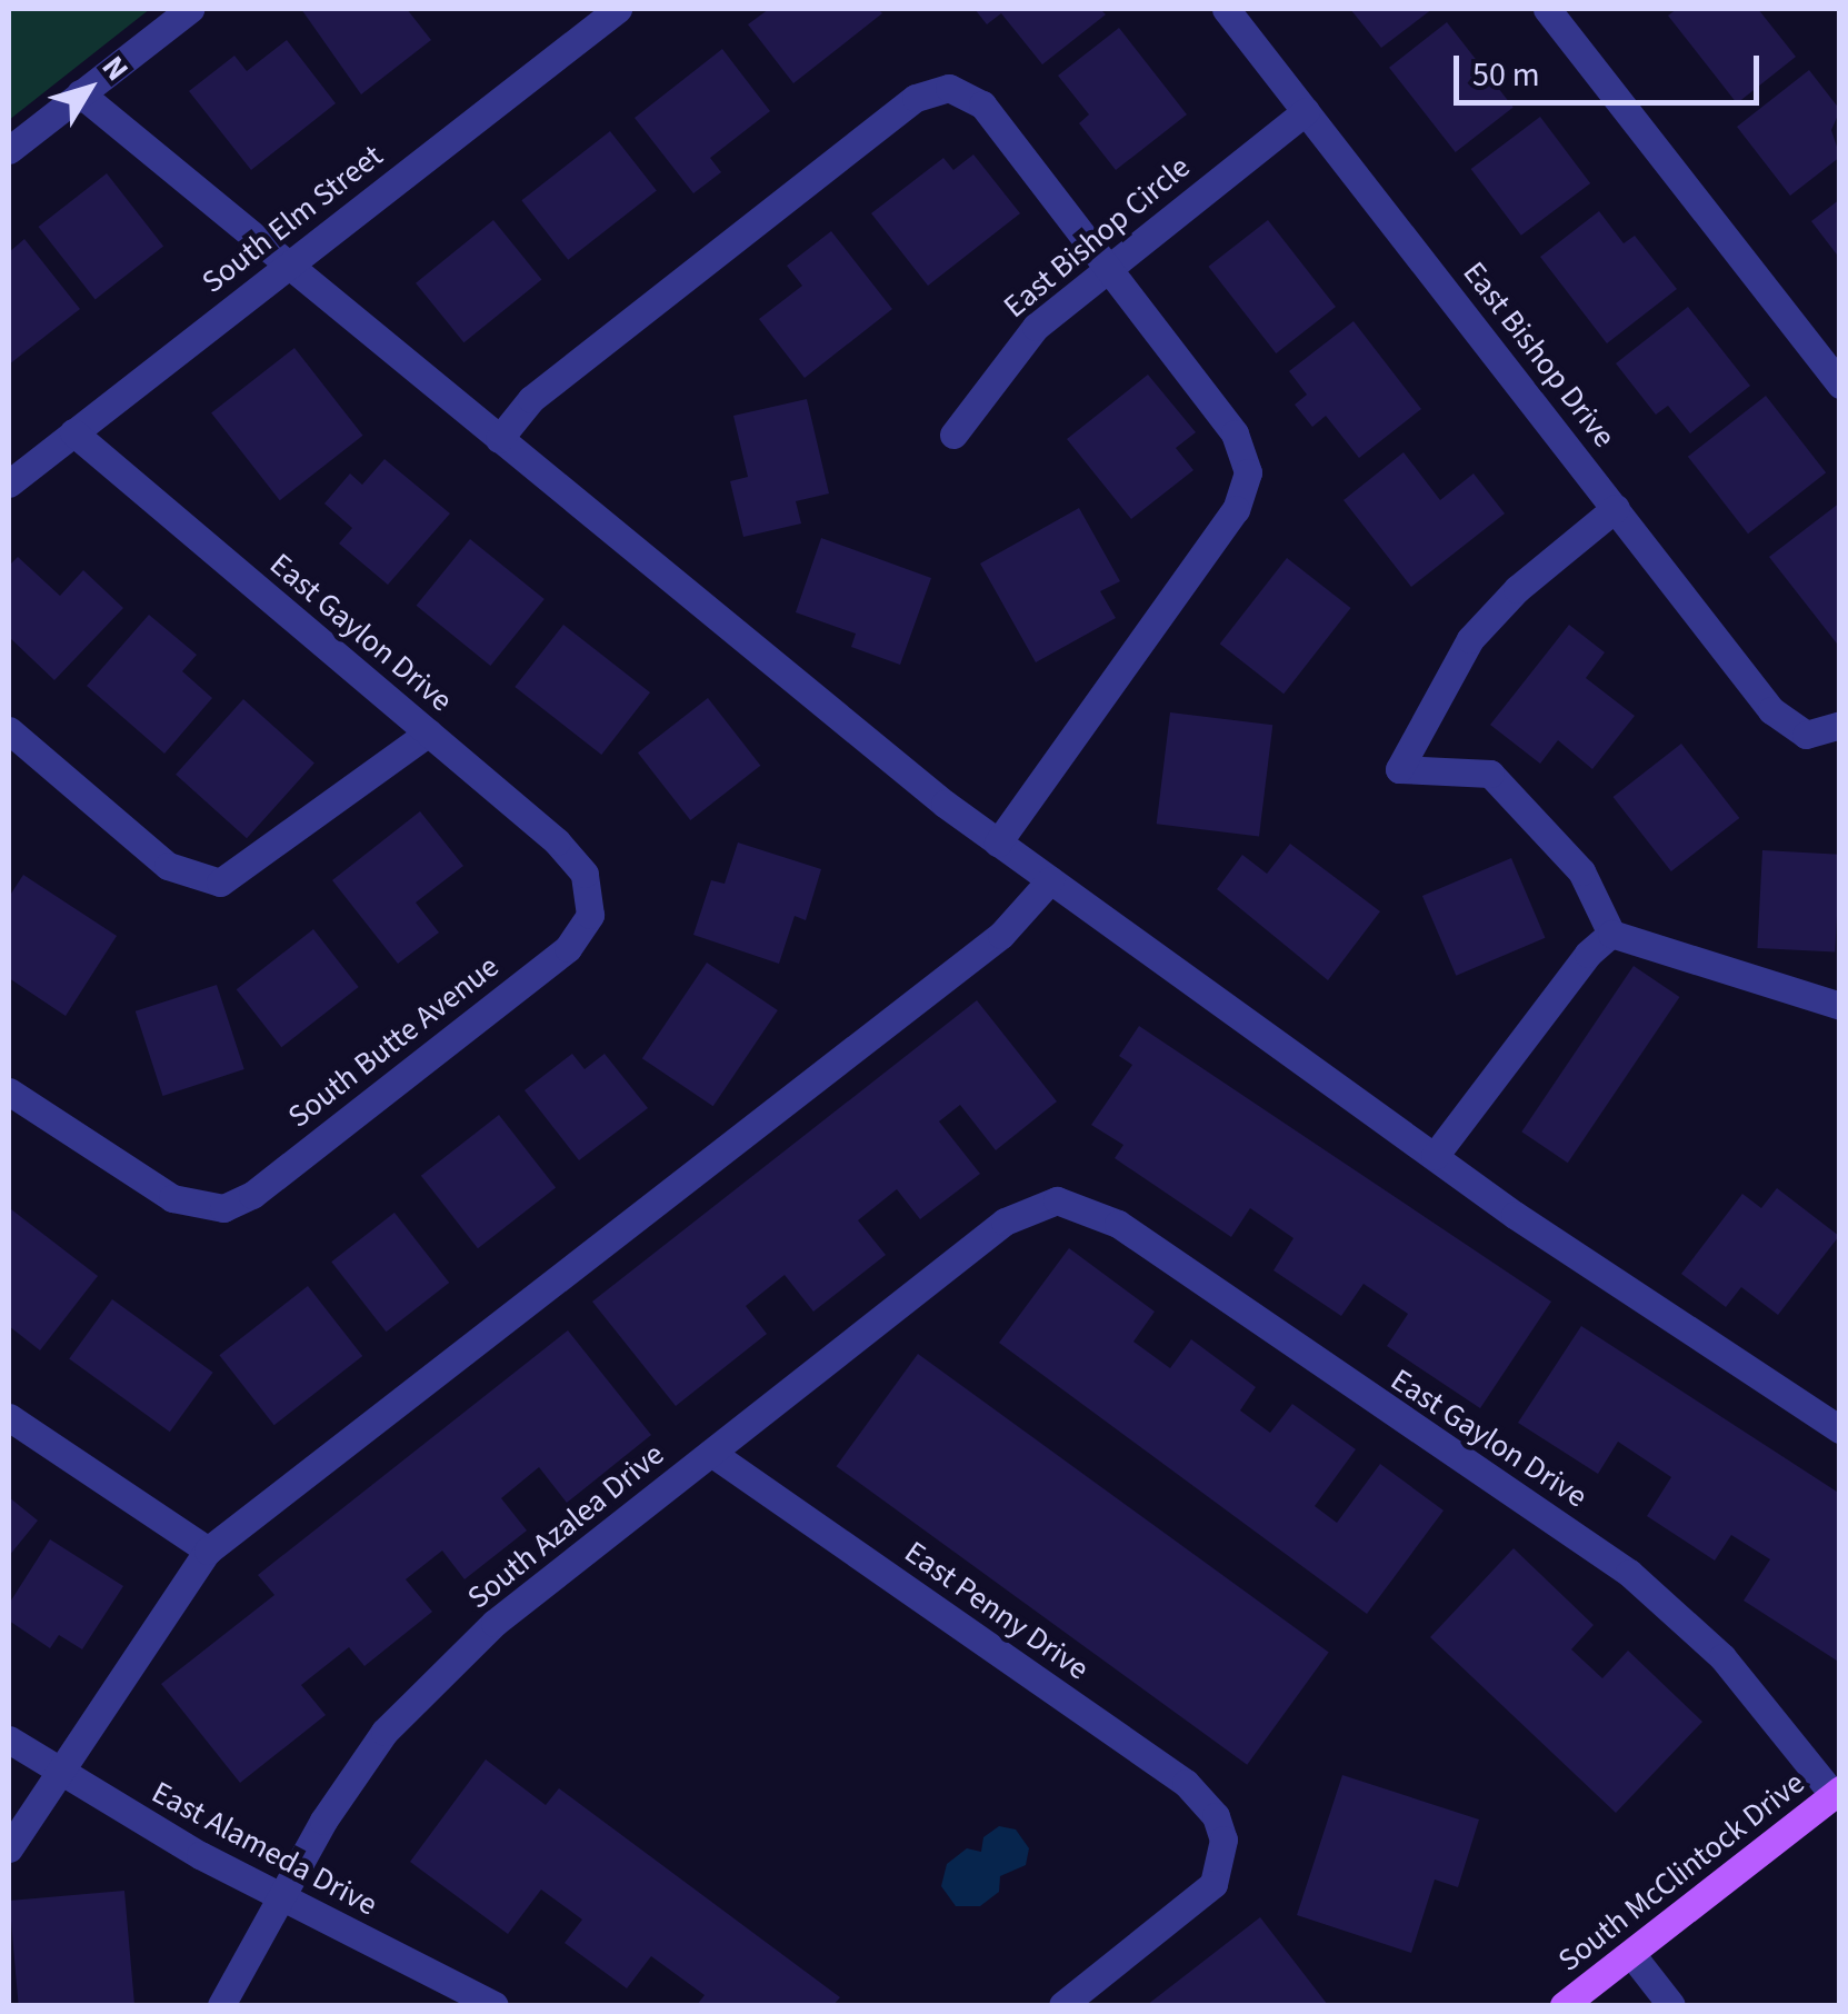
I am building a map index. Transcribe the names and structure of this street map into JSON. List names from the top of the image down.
{
  "streets": {
    "main road": ["South McClintock Drive"],
    "street": [
      "South Elm Street",
      "East Bishop Circle",
      "East Bishop Drive",
      "East Gaylon Drive",
      "South Butte Avenue",
      "South Azalea Drive",
      "East Penny Drive",
      "East Alameda Drive"
    ]
  },
  "crossings": [
    ["South Elm Street", "East Gaylon Drive"],
    ["East Bishop Circle", "East Bishop Drive"],
    ["East Gaylon Drive", "South Butte Avenue"],
    ["East Gaylon Drive", "South Azalea Drive"],
    ["East Gaylon Drive", "South McClintock Drive"],
    ["South Azalea Drive", "East Penny Drive"],
    ["South Azalea Drive", "East Alameda Drive"]
  ],
  "scale_bar": "50 m",
  "north": "top right"
}
